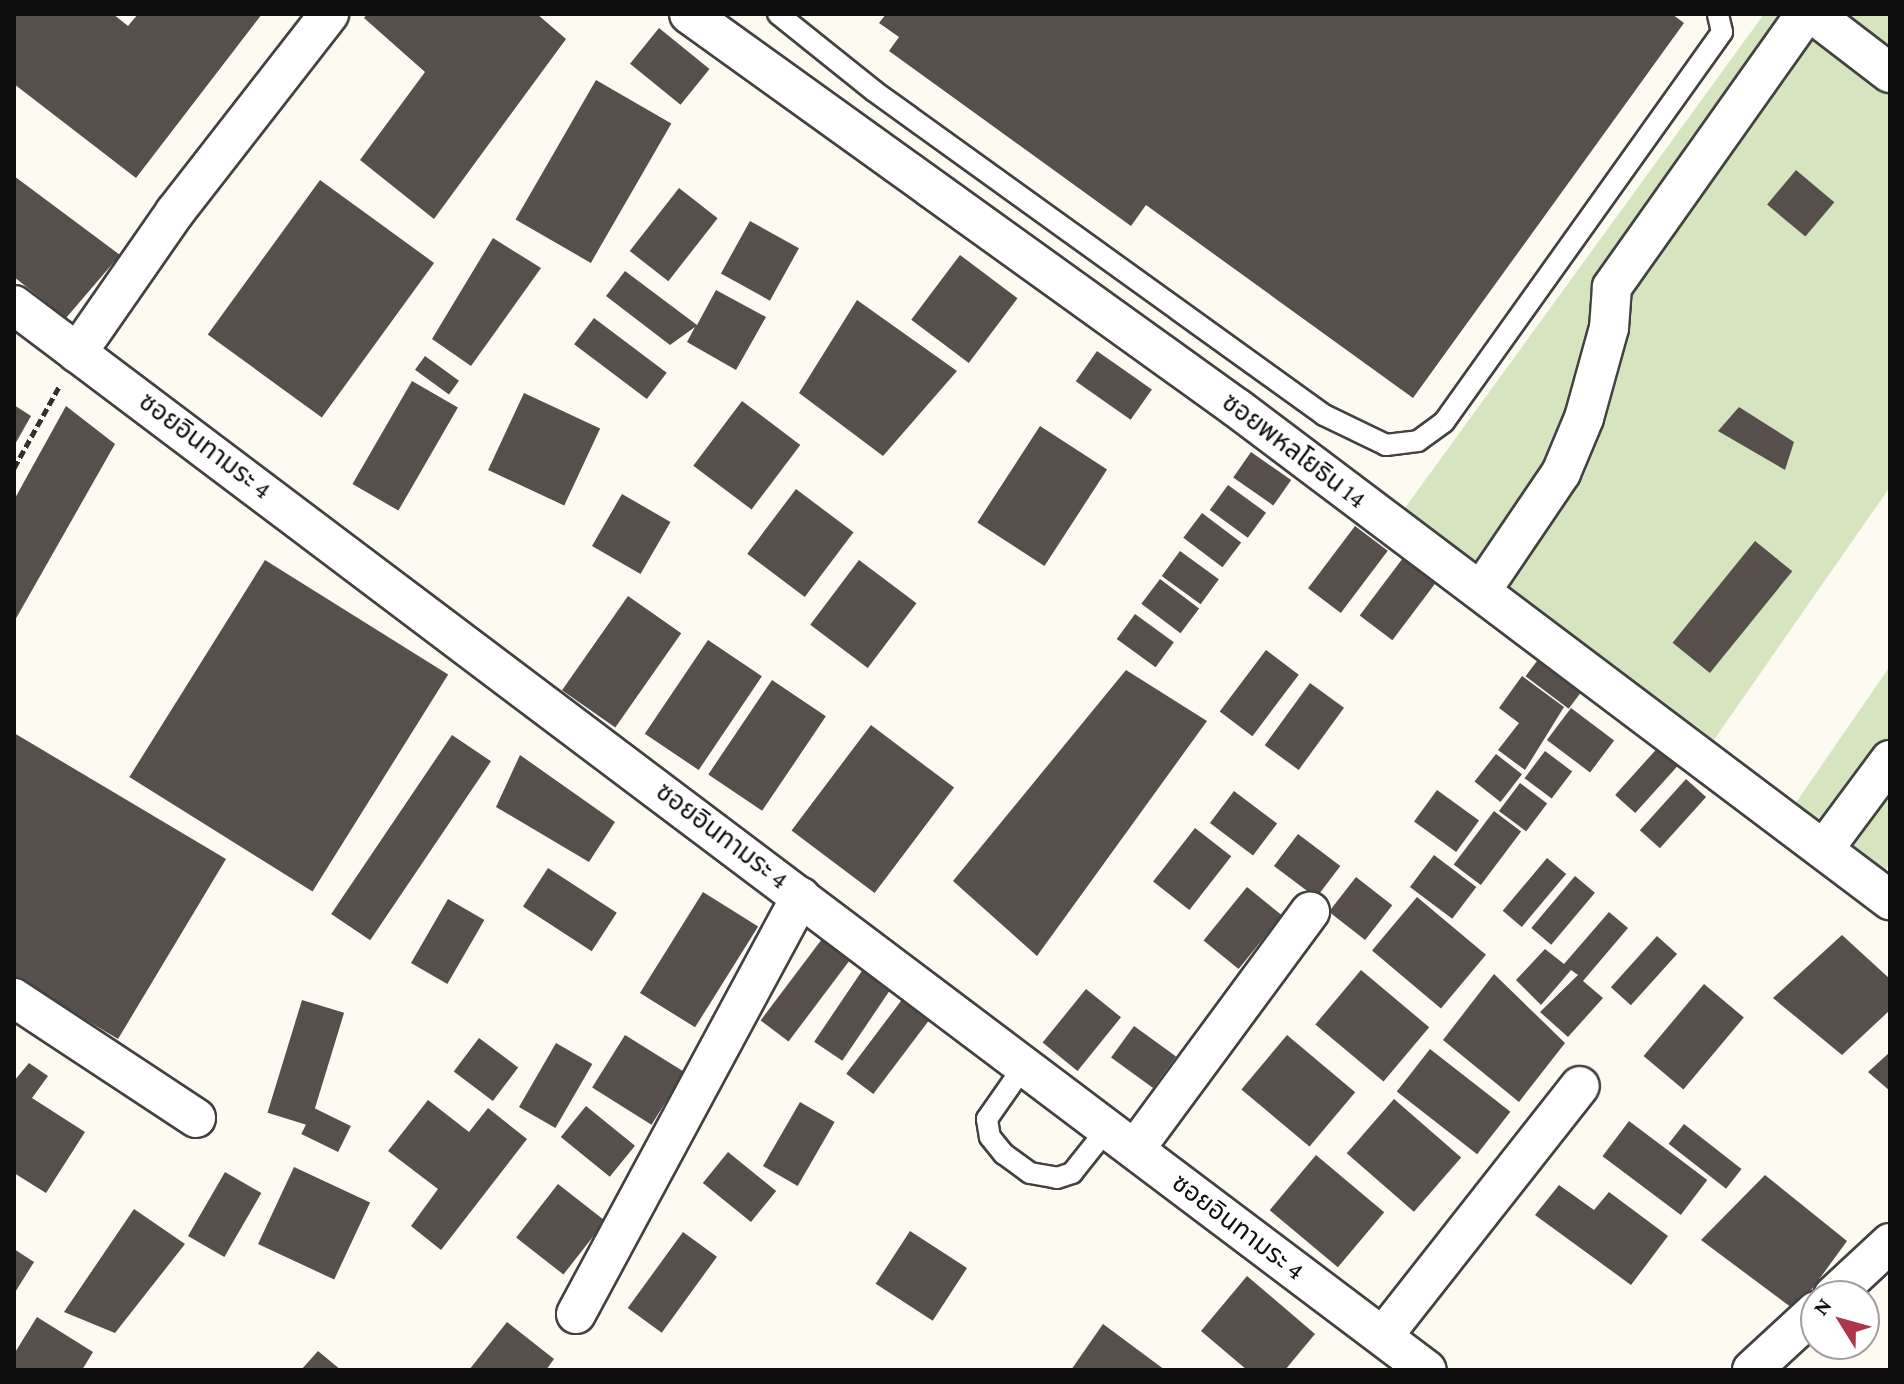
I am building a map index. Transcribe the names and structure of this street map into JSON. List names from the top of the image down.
{
  "streets": {
    "street": ["ซอยอินทามระ 4", "ซอยพหลโยธิน 14"]
  },
  "north": "top left"
}
